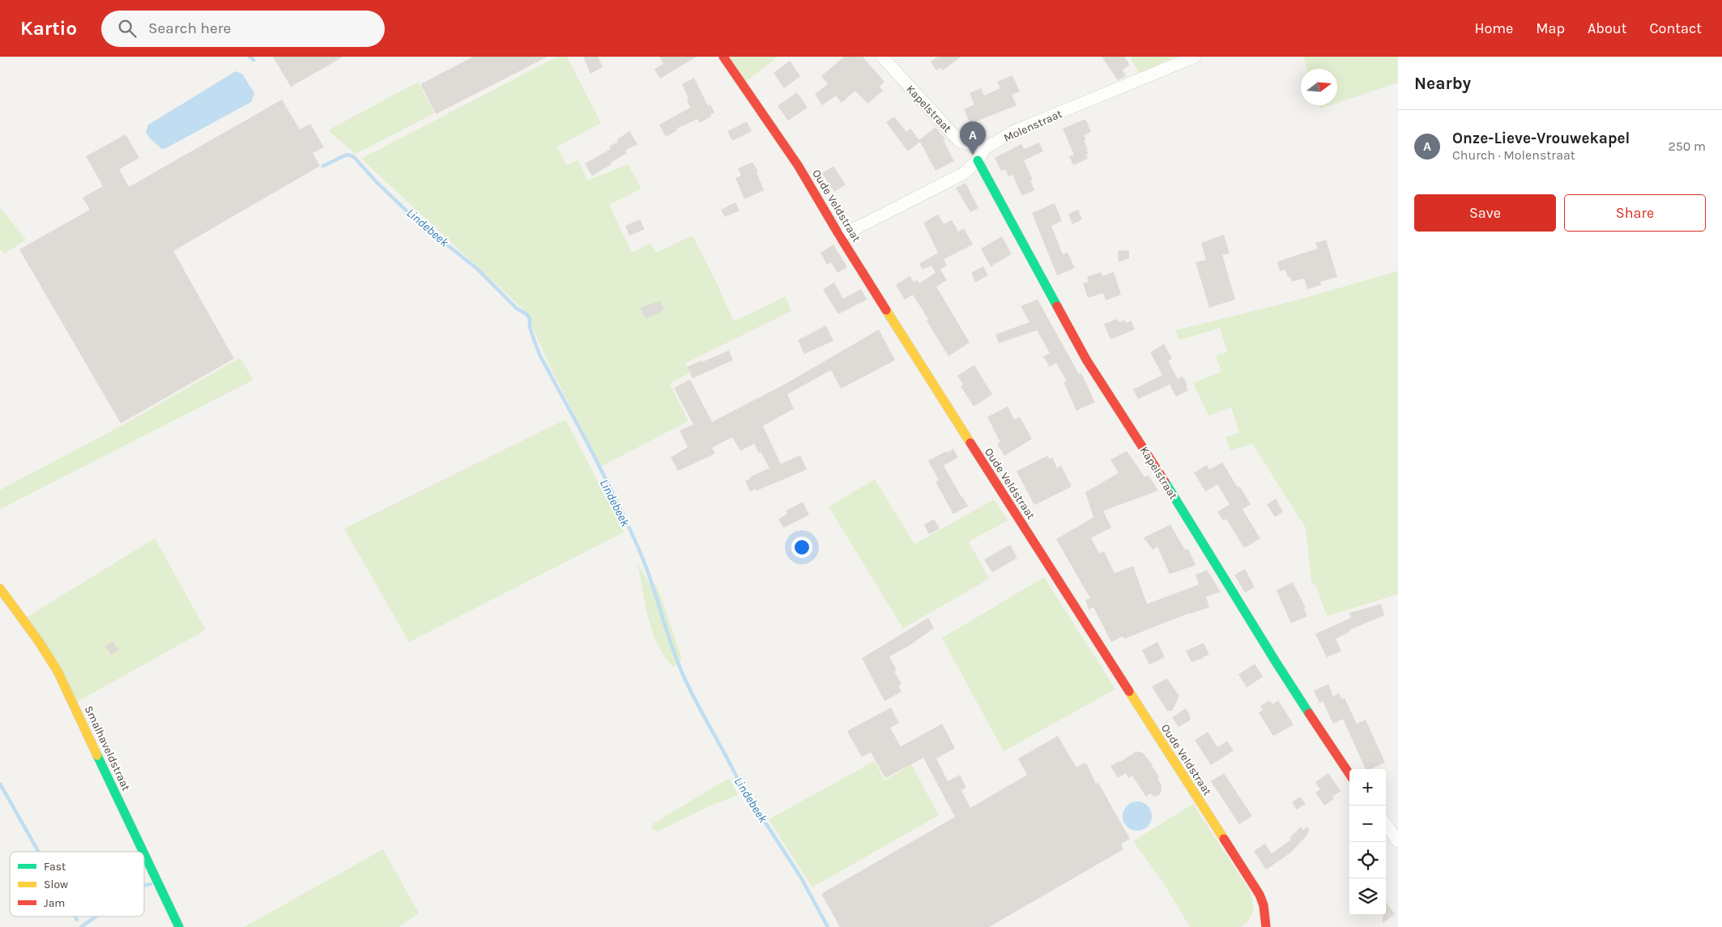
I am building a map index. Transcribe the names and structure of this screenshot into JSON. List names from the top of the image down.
{
  "streets": {
    "street": [
      "Kapelstraat",
      "Molenstraat",
      "Oude Veldstraat",
      "Smalhaveldstraat"
    ]
  },
  "crossings": [
    ["Kapelstraat", "Molenstraat"],
    ["Molenstraat", "Oude Veldstraat"]
  ],
  "water": ["Lindebeek"],
  "legend": ["Fast", "Slow", "Jam"],
  "north": "right",
  "page": {
    "header": "Kartio",
    "search": "Search here",
    "nav": [
      "Home",
      "Map",
      "About",
      "Contact"
    ],
    "heading": "Nearby",
    "list": [
      {
        "mark": "A",
        "name": "Onze-Lieve-Vrouwekapel",
        "note": "Church · Molenstraat",
        "value": "250 m"
      }
    ],
    "pins": "A",
    "buttons": ["Save", "Share"],
    "map_buttons": ["+", "−"]
  }
}
